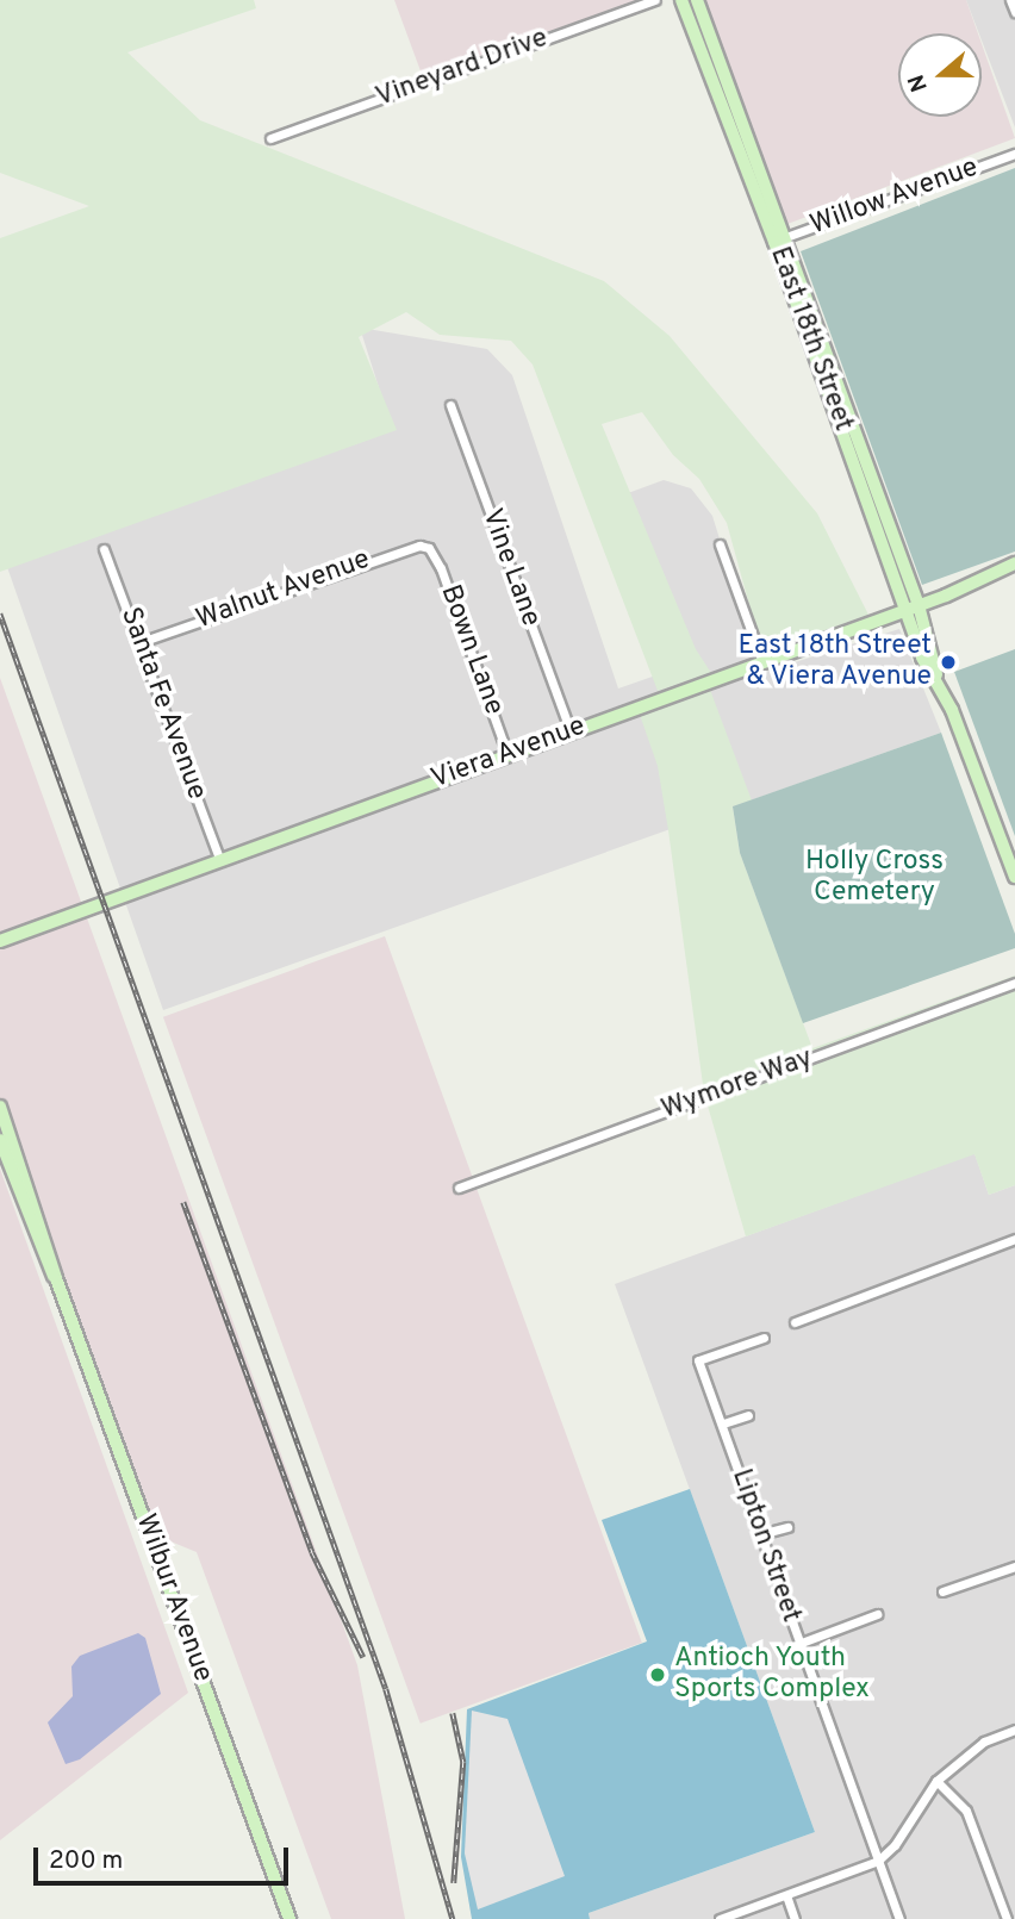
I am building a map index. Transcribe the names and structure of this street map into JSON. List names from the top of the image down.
{
  "streets": {
    "main road": ["East 18th Street", "Viera Avenue", "Wilbur Avenue"],
    "street": [
      "Vineyard Drive",
      "Willow Avenue",
      "Vine Lane",
      "Walnut Avenue",
      "Bown Lane",
      "Santa Fe Avenue",
      "Wymore Way",
      "Lipton Street"
    ]
  },
  "crossings": [
    ["Willow Avenue", "East 18th Street"],
    ["East 18th Street", "Viera Avenue"],
    ["Vine Lane", "Viera Avenue"],
    ["Walnut Avenue", "Bown Lane"],
    ["Walnut Avenue", "Santa Fe Avenue"],
    ["Bown Lane", "Viera Avenue"],
    ["Santa Fe Avenue", "Viera Avenue"]
  ],
  "parks": ["Holly Cross Cemetery"],
  "places": ["East 18th Street & Viera Avenue", "Antioch Youth Sports Complex"],
  "scale_bar": "200 m",
  "north": "left"
}
